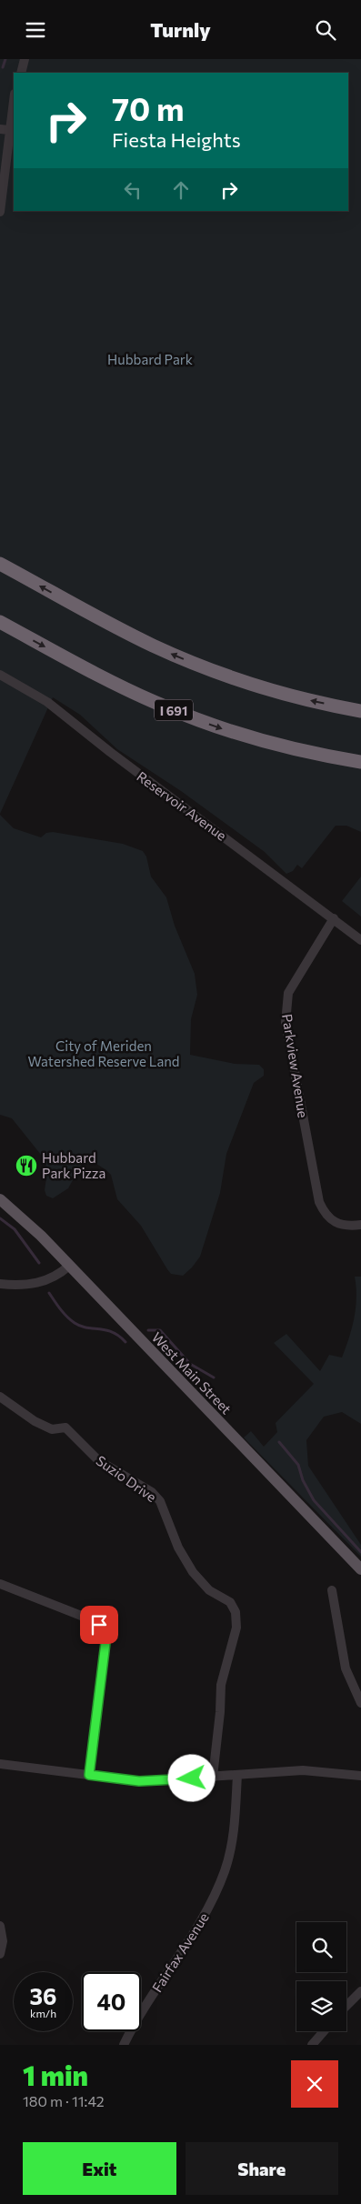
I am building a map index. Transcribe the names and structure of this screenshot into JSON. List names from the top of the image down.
{
  "streets": {
    "highway": ["I 691"],
    "main road": ["West Main Street"],
    "street": [
      "Reservoir Avenue",
      "Parkview Avenue",
      "Suzio Drive",
      "Fairfax Avenue"
    ]
  },
  "crossings": [
    ["Reservoir Avenue", "Parkview Avenue"]
  ],
  "parks": ["Hubbard Park", "City of Meriden Watershed Reserve Land"],
  "places": {
    "restaurant": ["Hubbard Park Pizza"]
  },
  "page": {
    "header": "Turnly",
    "turn": ["70 m", "Fiesta Heights"],
    "speed": "36 km/h",
    "limit": "40",
    "heading": ["1 min", "180 m · 11:42"],
    "buttons": ["Exit", "Share"]
  }
}
